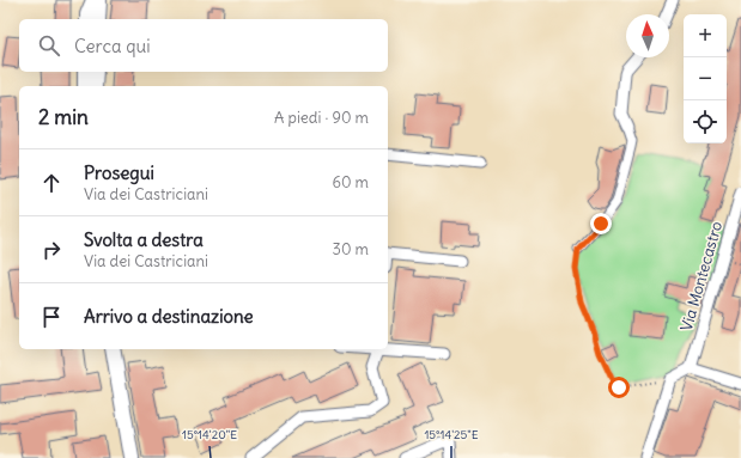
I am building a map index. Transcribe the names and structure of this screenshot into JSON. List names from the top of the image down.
{
  "streets": {
    "street": ["Via Montecastro"]
  },
  "north": "top",
  "page": {
    "map_buttons": ["+", "−"],
    "search": "Cerca qui",
    "heading": ["2 min", "A piedi · 90 m"],
    "list": [
      ["Prosegui", "Via dei Castriciani", "60 m"],
      ["Svolta a destra", "Via dei Castriciani", "30 m"],
      "Arrivo a destinazione"
    ]
  },
  "coordinates": ["15°14'20\"E", "15°14'25\"E"]
}
